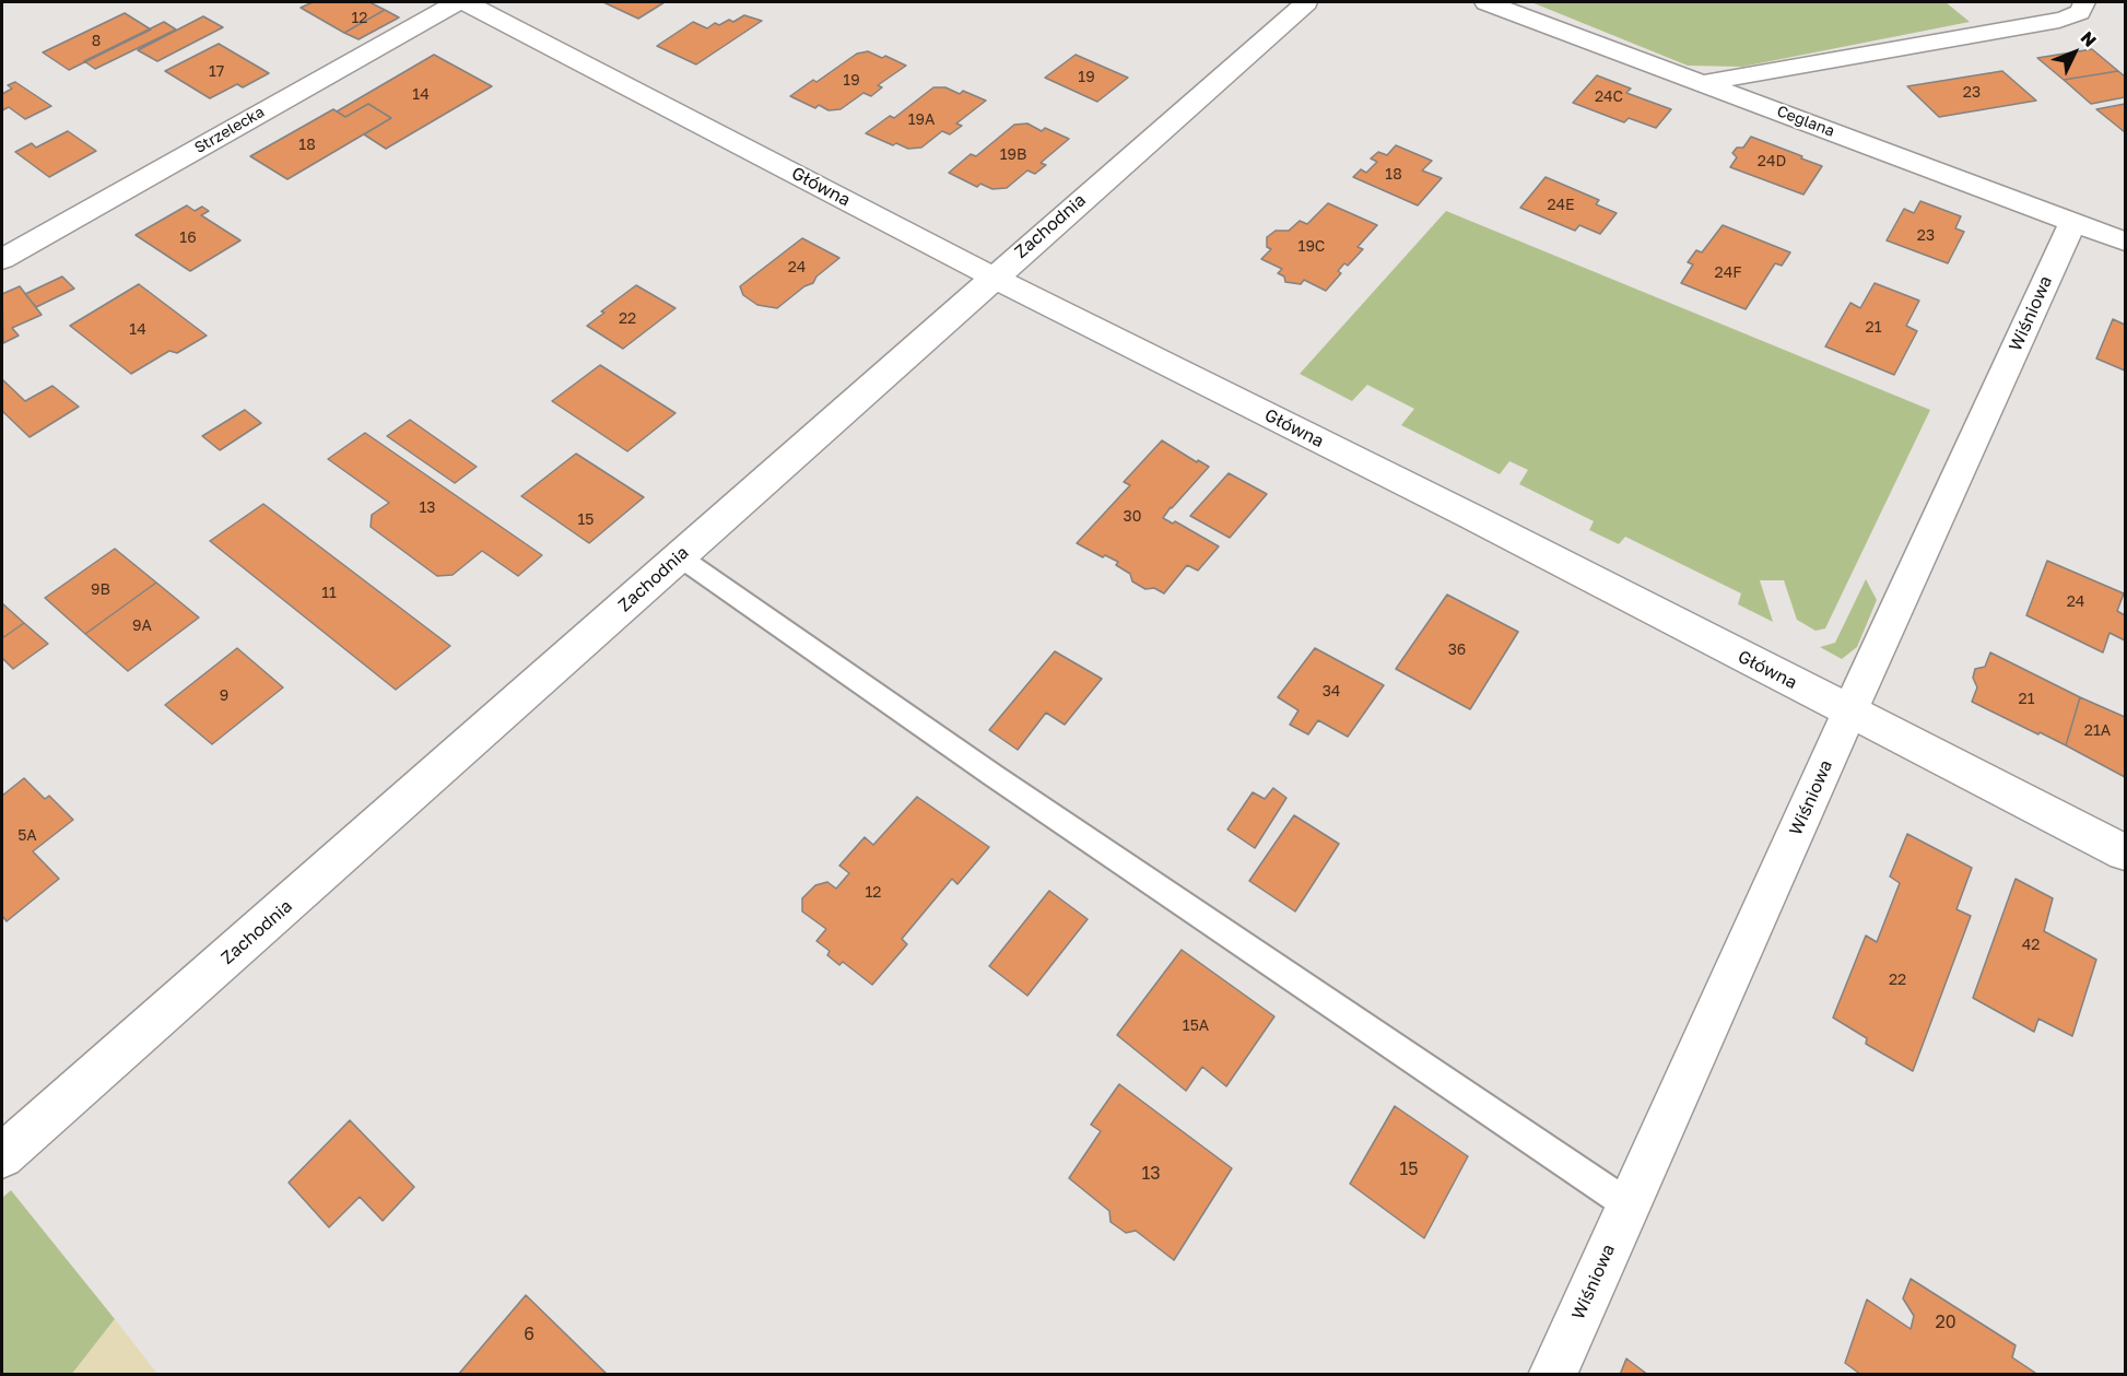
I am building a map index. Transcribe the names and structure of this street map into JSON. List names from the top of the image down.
{
  "streets": {
    "street": [
      "Ceglana",
      "Strzelecka",
      "Główna",
      "Zachodnia",
      "Wiśniowa"
    ]
  },
  "crossings": [
    ["Ceglana", "Wiśniowa"],
    ["Główna", "Zachodnia"],
    ["Główna", "Wiśniowa"]
  ],
  "house_numbers": [
    "12",
    "8",
    "17",
    "19",
    "19",
    "23",
    "14",
    "24C",
    "19A",
    "18",
    "19B",
    "24D",
    "18",
    "24E",
    "23",
    "16",
    "19C",
    "24",
    "24F",
    "22",
    "21",
    "14",
    "13",
    "30",
    "15",
    "9B",
    "11",
    "24",
    "9A",
    "36",
    "34",
    "9",
    "21",
    "21A",
    "5A",
    "12",
    "42",
    "22",
    "15A",
    "15",
    "13",
    "20",
    "6"
  ],
  "north": "top right"
}
